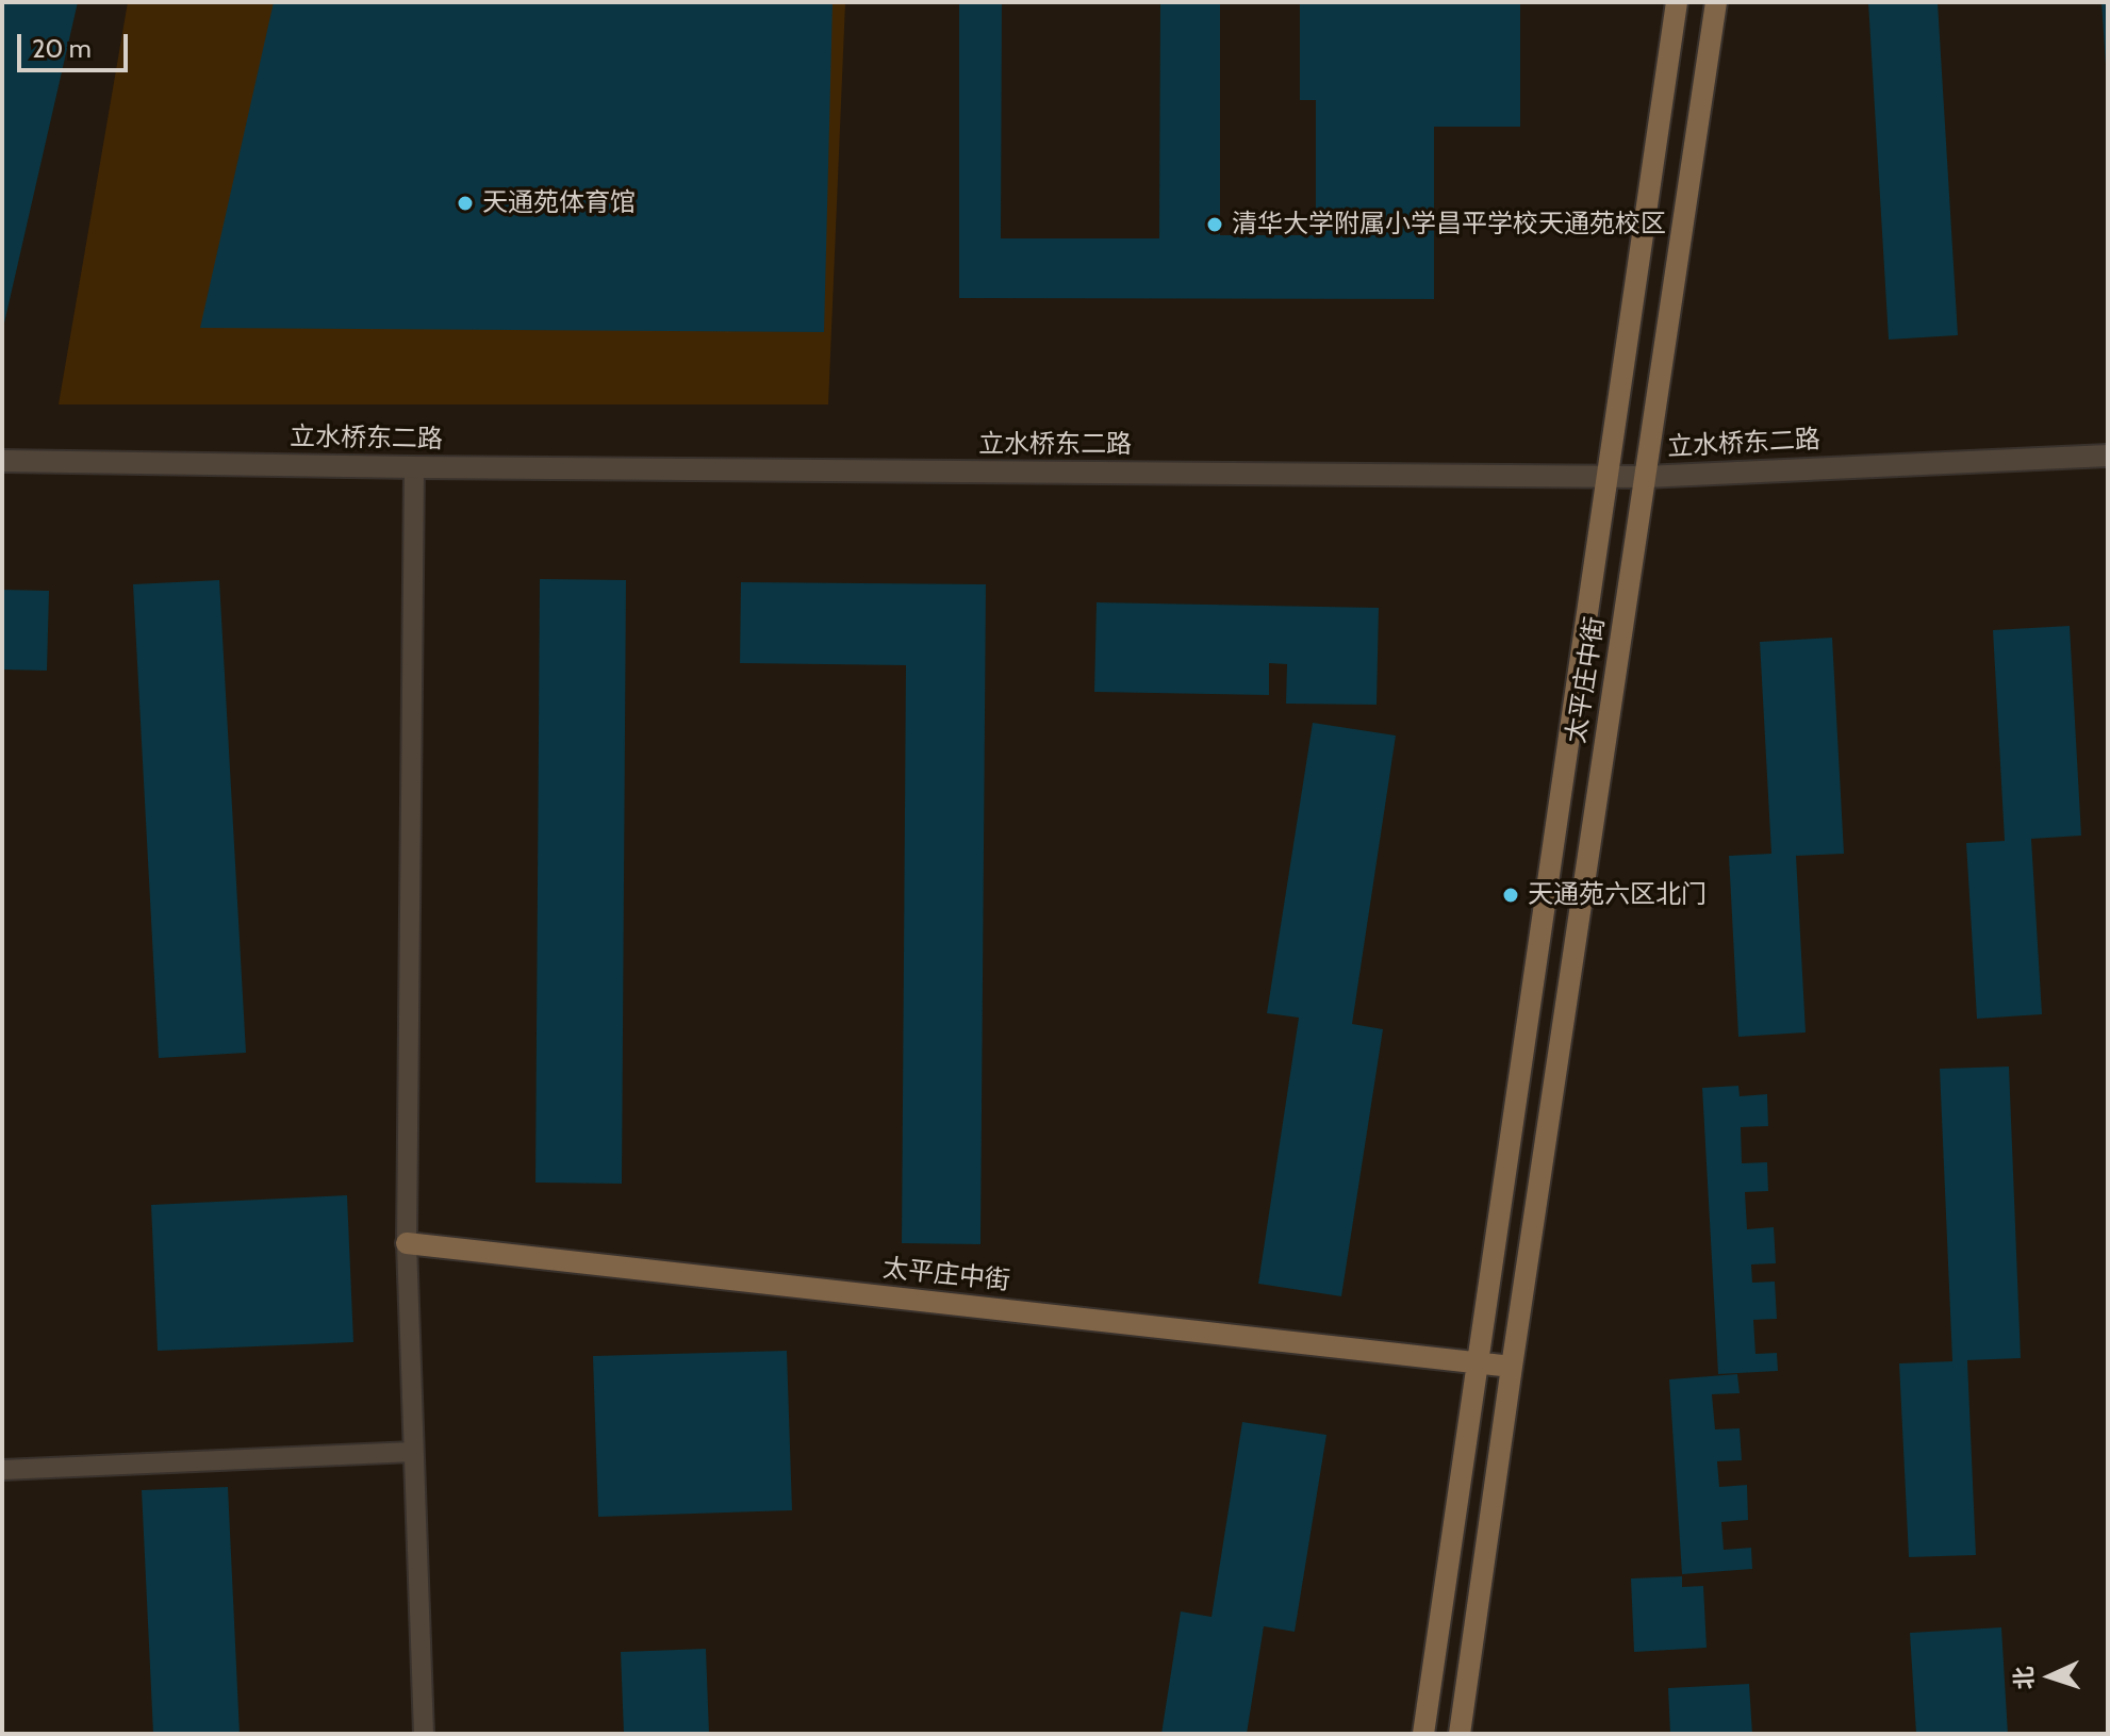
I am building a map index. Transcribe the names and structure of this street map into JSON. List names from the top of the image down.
{
  "streets": {
    "main road": ["太平庄中街"],
    "street": ["立水桥东二路"]
  },
  "crossings": [
    ["立水桥东二路", "太平庄中街"]
  ],
  "places": ["天通苑体育馆", "清华大学附属小学昌平学校天通苑校区", "天通苑六区北门"],
  "scale_bar": "20 m",
  "north": "left"
}
